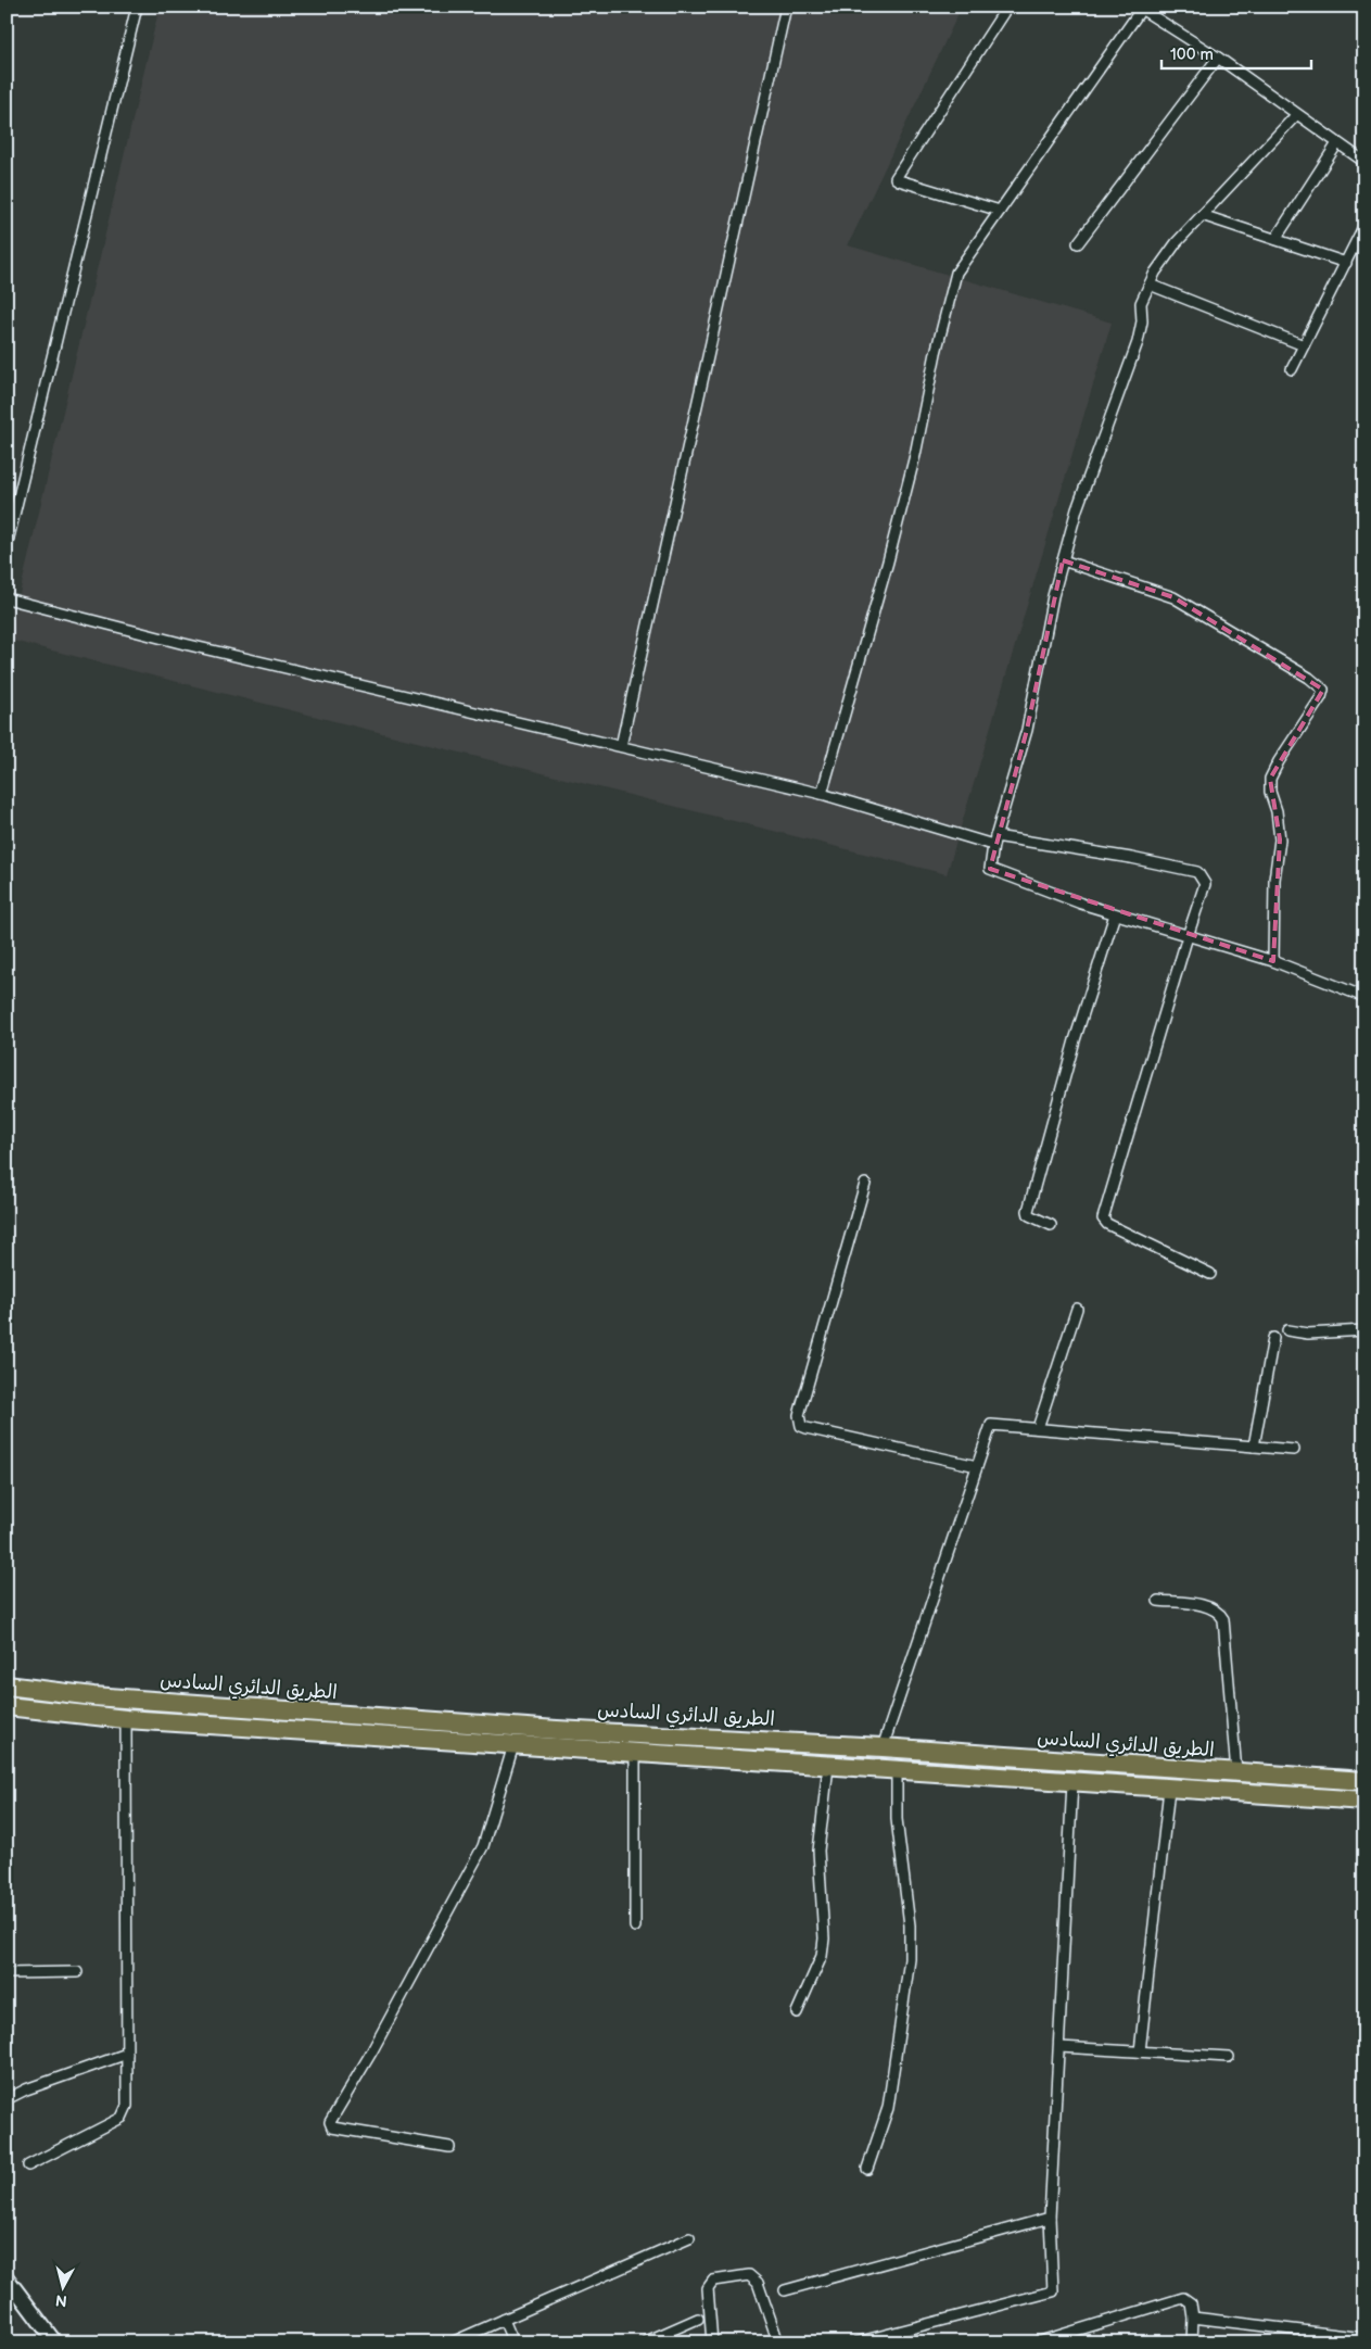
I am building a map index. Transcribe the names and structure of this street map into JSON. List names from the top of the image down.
{
  "streets": {
    "highway": ["الطريق الدائري السادس"]
  },
  "scale_bar": "100 m",
  "north": "bottom"
}
